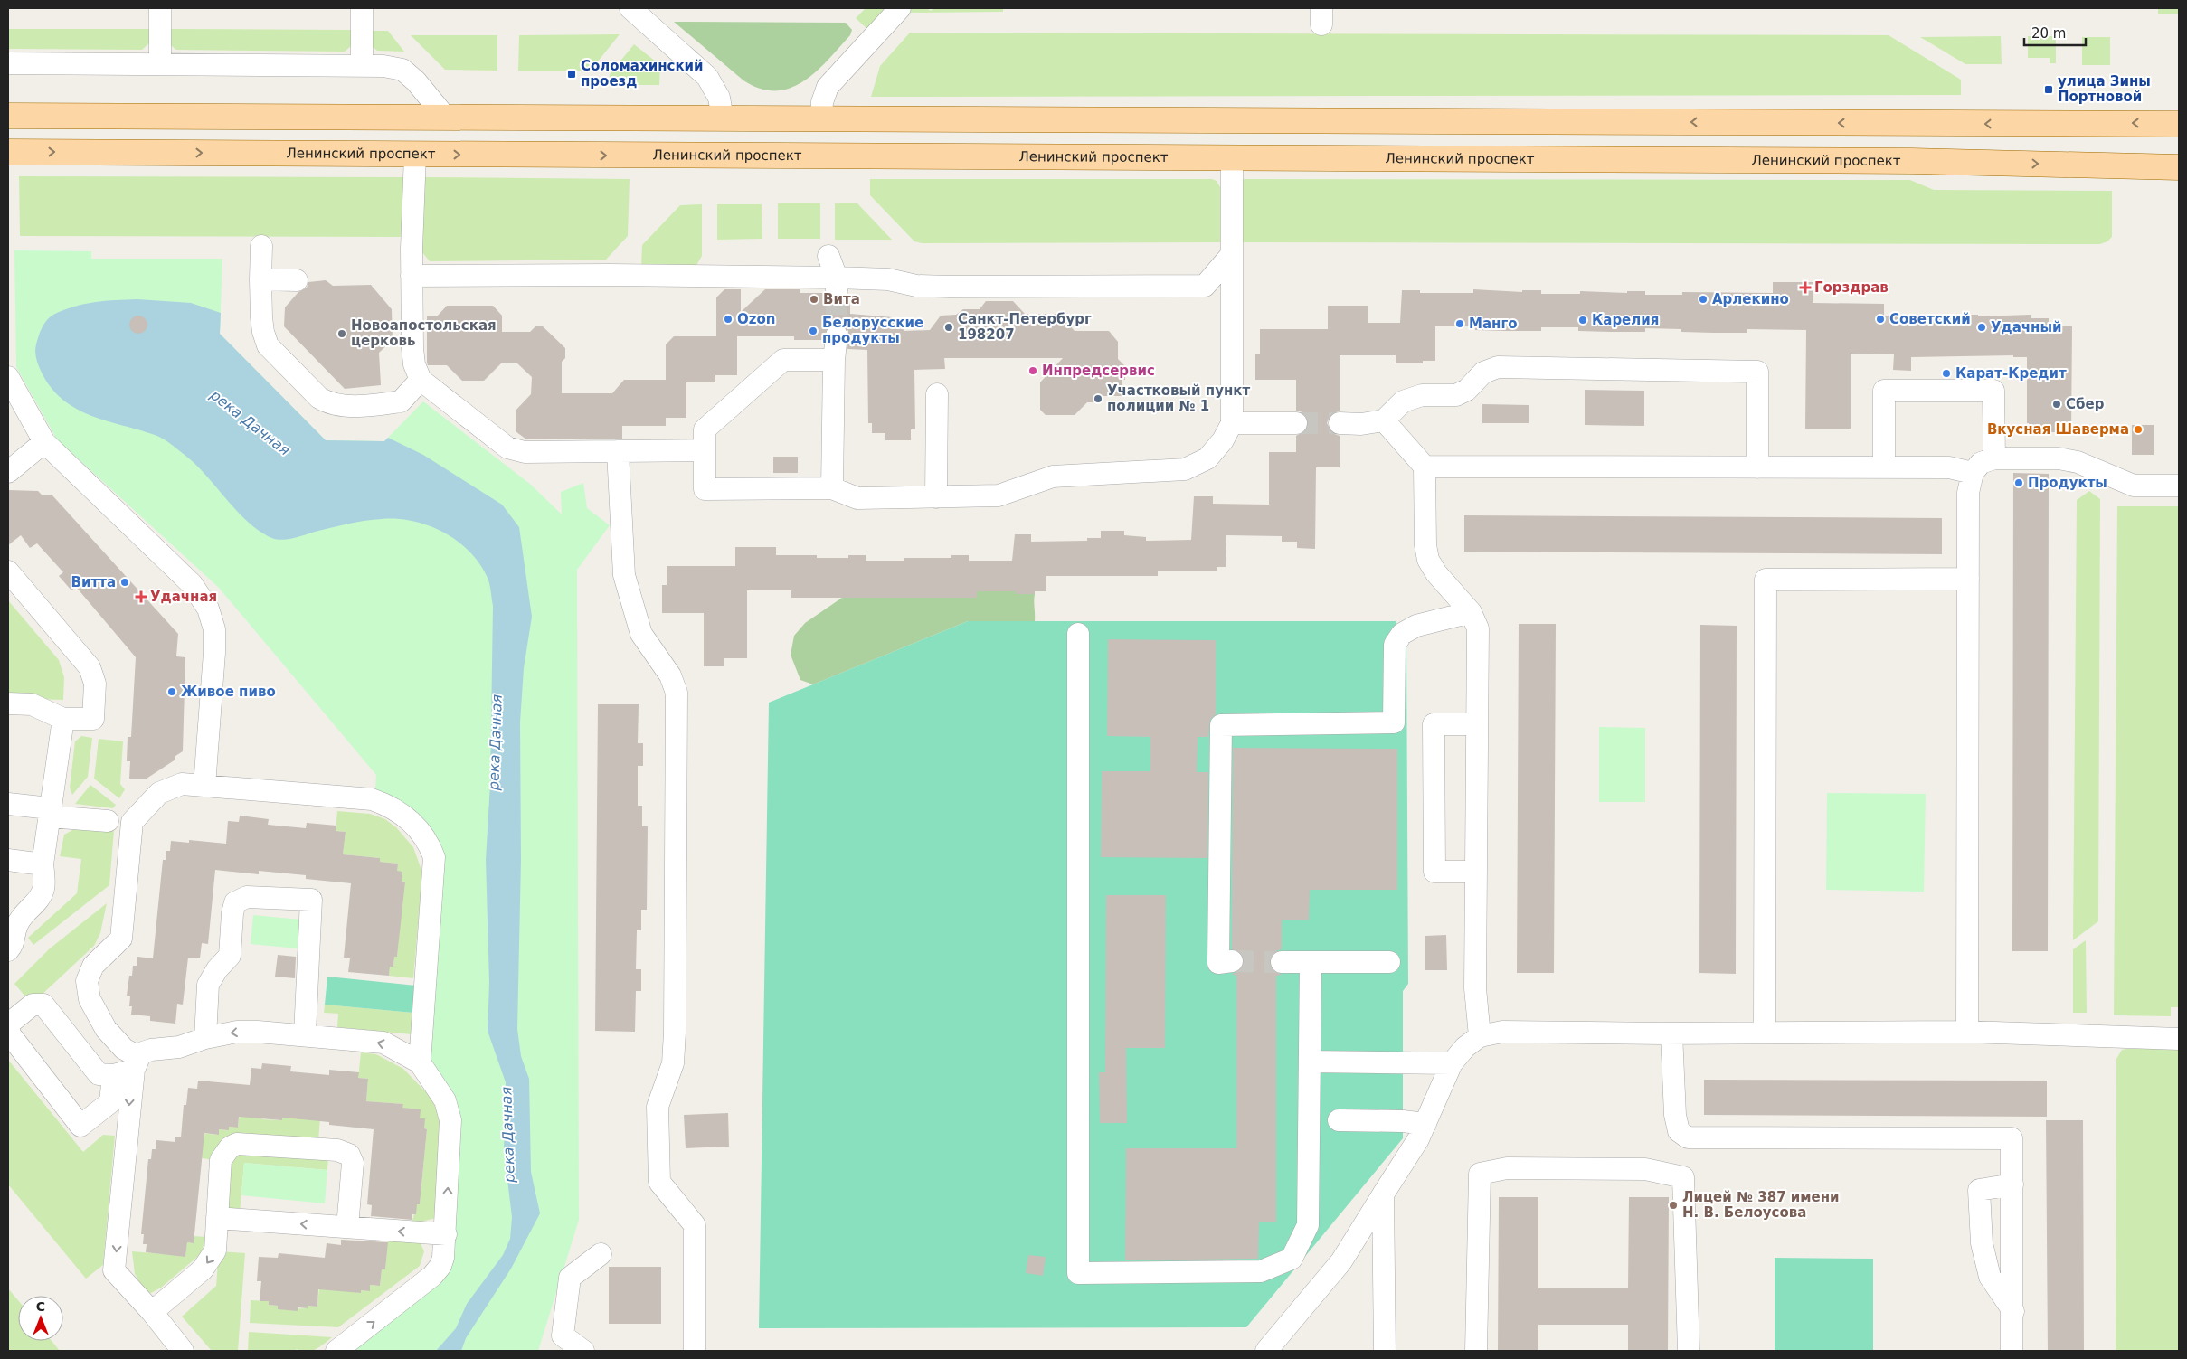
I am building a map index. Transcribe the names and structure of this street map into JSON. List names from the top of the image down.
{
  "streets": {
    "main road": ["Ленинский проспект"]
  },
  "water": ["река Дачная"],
  "places": {
    "transit": ["Соломахинский проезд", "улица Зины Портновой"],
    "health": ["Горздрав", "Удачная"],
    "other": [
      "Вита",
      "Арлекино",
      "Ozon",
      "Советский",
      "Карелия",
      "Манго",
      "Санкт-Петербург 198207",
      "Удачный",
      "Белорусские продукты",
      "Новоапостольская церковь",
      "Инпредсервис",
      "Карат-Кредит",
      "Участковый пункт полиции № 1",
      "Сбер",
      "Вкусная Шаверма",
      "Продукты",
      "Витта",
      "Живое пиво",
      "Лицей № 387 имени Н. В. Белоусова"
    ]
  },
  "scale_bar": "20 m",
  "north": "top"
}
